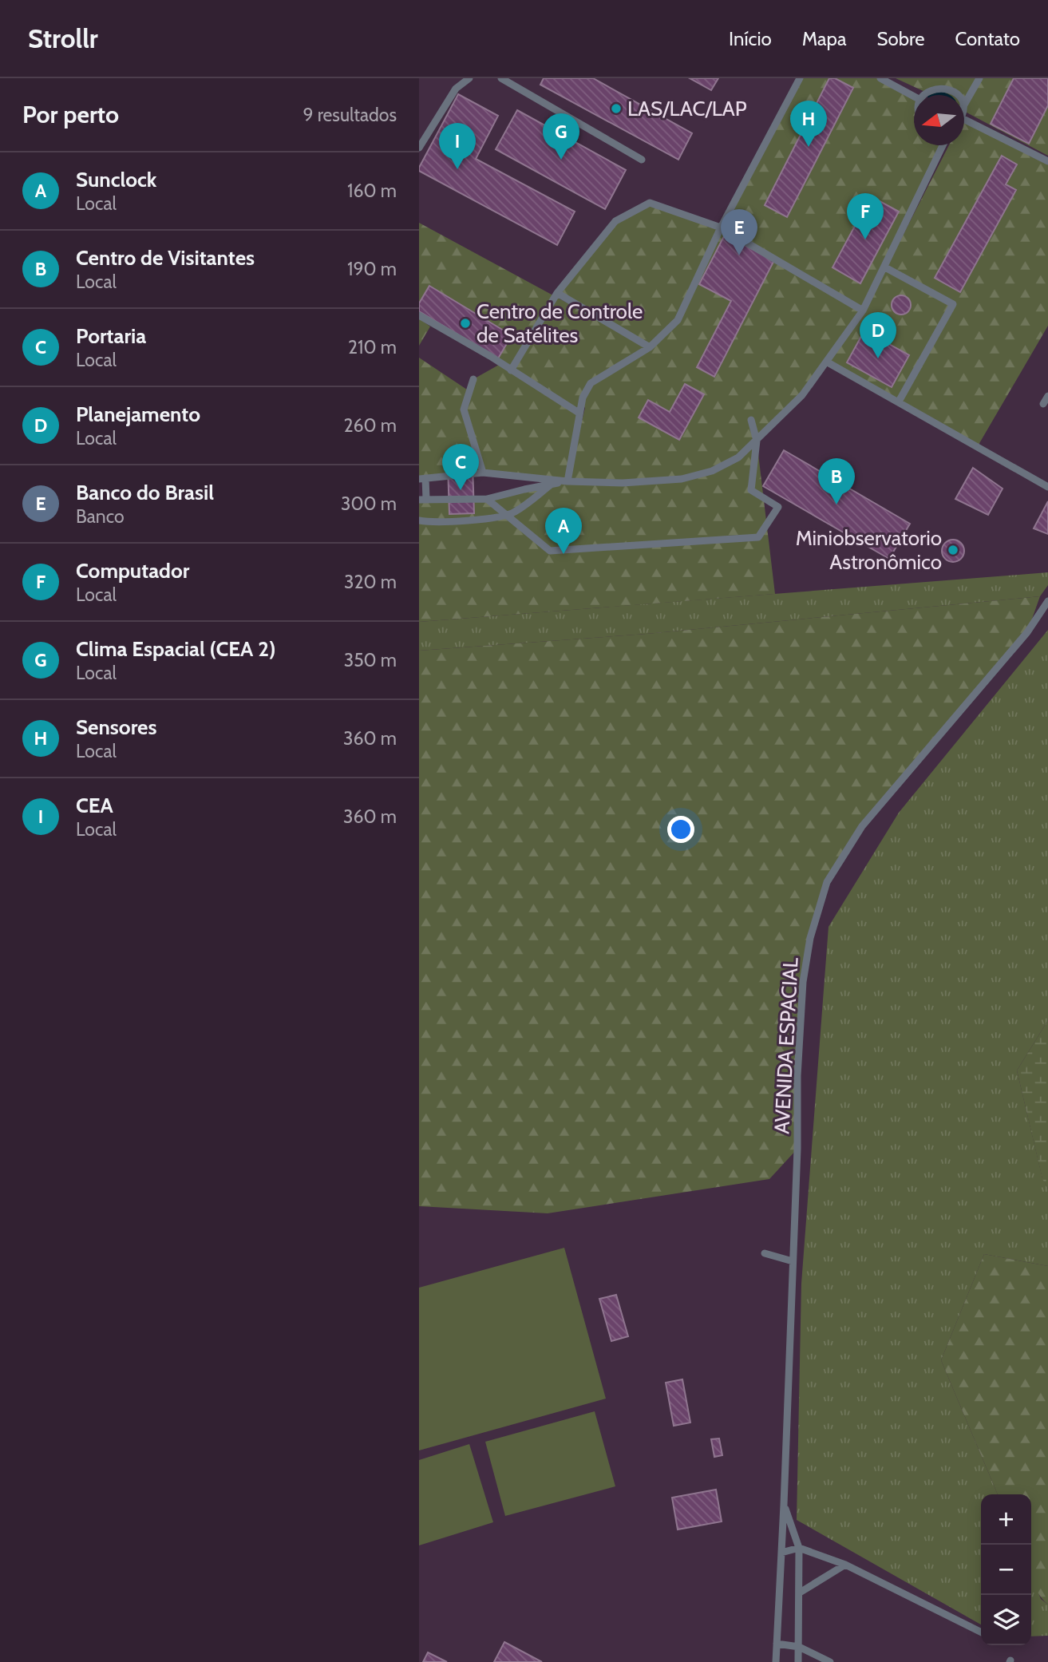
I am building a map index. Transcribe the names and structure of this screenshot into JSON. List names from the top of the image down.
{
  "streets": {
    "lane": ["AVENIDA ESPACIAL"]
  },
  "places": ["LAS/LAC/LAP", "Centro de Controle de Satélites", "Miniobservatorio Astronômico"],
  "north": "left",
  "page": {
    "header": "Strollr",
    "nav": [
      "Início",
      "Mapa",
      "Sobre",
      "Contato"
    ],
    "heading": ["Por perto", "9 resultados"],
    "pins": [
      "H",
      "G",
      "I",
      "F",
      "E",
      "D",
      "C",
      "B",
      "A"
    ],
    "list": [
      {
        "mark": "A",
        "name": "Sunclock",
        "note": "Local",
        "value": "160 m"
      },
      {
        "mark": "B",
        "name": "Centro de Visitantes",
        "note": "Local",
        "value": "190 m"
      },
      {
        "mark": "C",
        "name": "Portaria",
        "note": "Local",
        "value": "210 m"
      },
      {
        "mark": "D",
        "name": "Planejamento",
        "note": "Local",
        "value": "260 m"
      },
      {
        "mark": "E",
        "name": "Banco do Brasil",
        "note": "Banco",
        "value": "300 m"
      },
      {
        "mark": "F",
        "name": "Computador",
        "note": "Local",
        "value": "320 m"
      },
      {
        "mark": "G",
        "name": "Clima Espacial (CEA 2)",
        "note": "Local",
        "value": "350 m"
      },
      {
        "mark": "H",
        "name": "Sensores",
        "note": "Local",
        "value": "360 m"
      },
      {
        "mark": "I",
        "name": "CEA",
        "note": "Local",
        "value": "360 m"
      }
    ],
    "map_buttons": ["+", "−"]
  }
}
